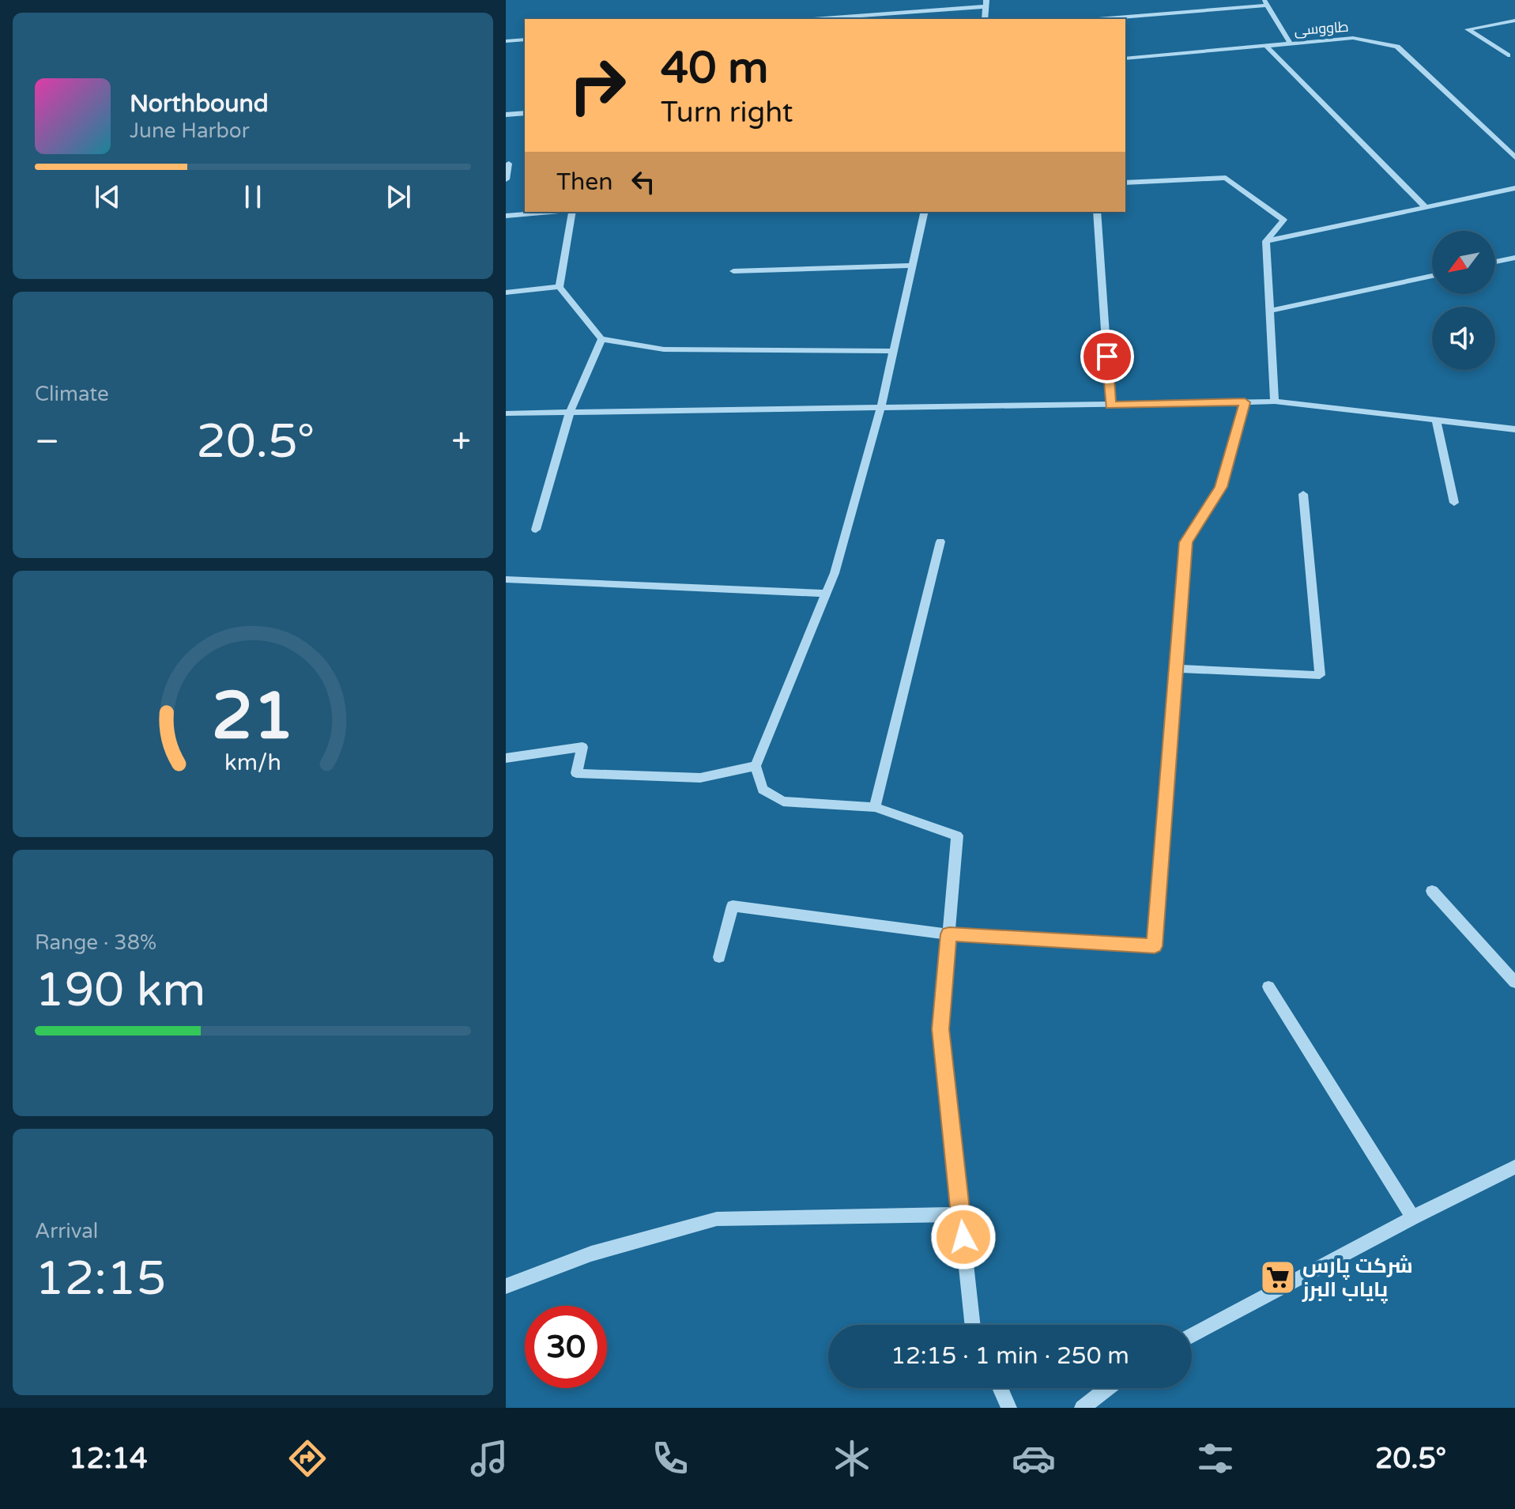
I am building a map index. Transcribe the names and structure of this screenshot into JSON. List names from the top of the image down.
{
  "streets": {
    "street": ["طاووسی"]
  },
  "places": {
    "supermarket": ["شرکت پارس پایاب البرز"]
  },
  "north": "bottom left",
  "page": {
    "turn": ["40 m", "Turn right"],
    "song": ["Northbound", "June Harbor"],
    "then": "Then",
    "tile": [
      "Climate",
      ["Range · 38%", "190 km"],
      ["Arrival", "12:15"]
    ],
    "heat": ["−", "20.5°", "+"],
    "limit": "30",
    "trip": "12:15 · 1 min · 250 m",
    "tabs": ["12:14", "20.5°"],
    "gauge": ["21", "km/h"]
  }
}
